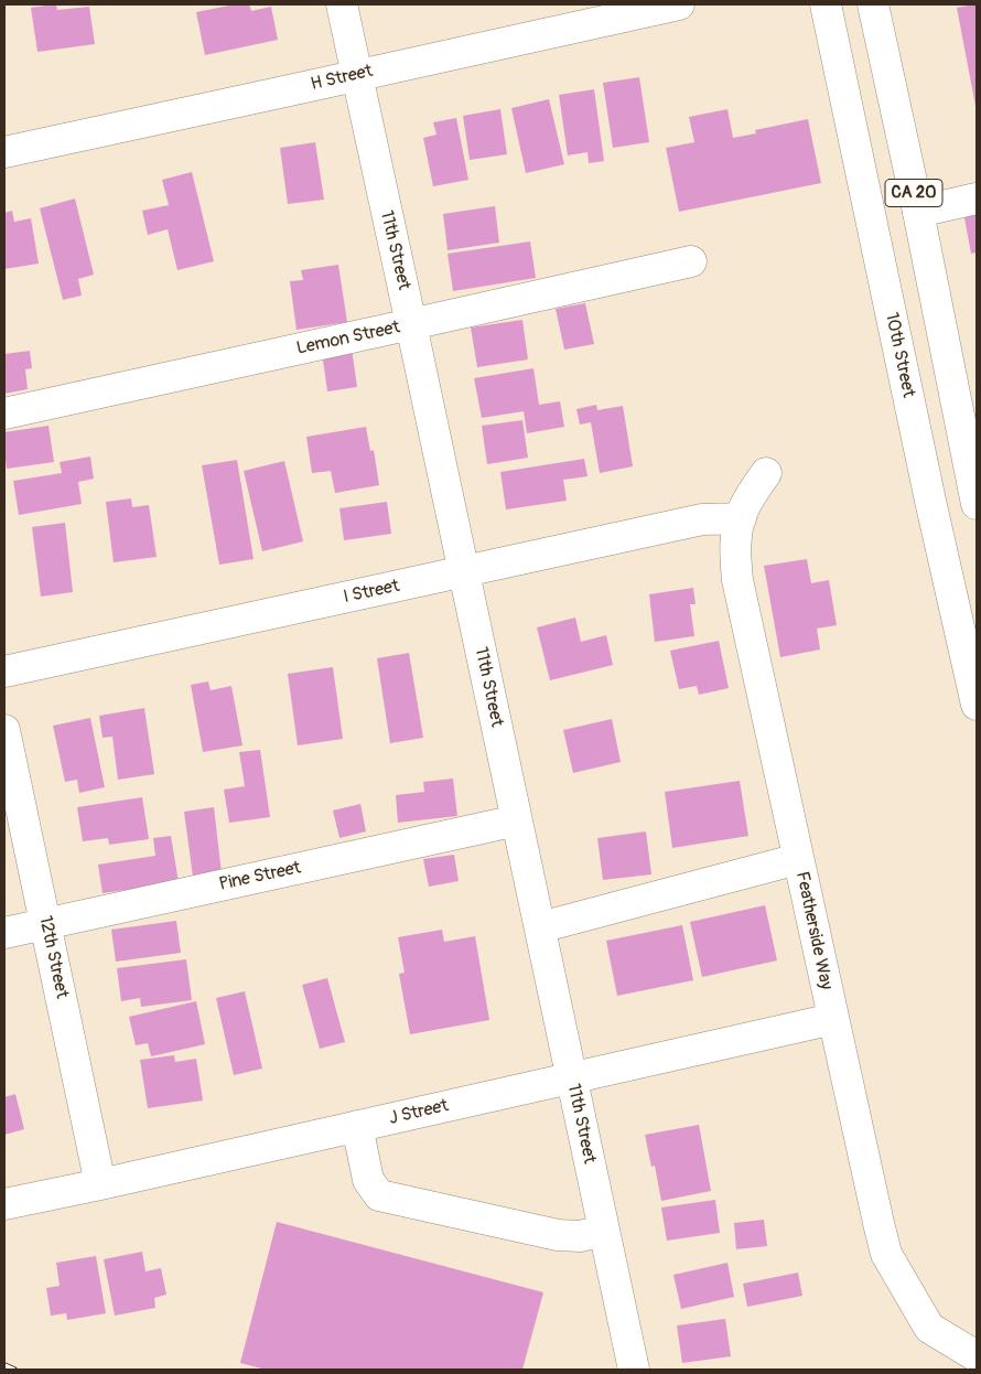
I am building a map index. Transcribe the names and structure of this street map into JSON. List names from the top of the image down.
{
  "streets": {
    "main road": [
      "H Street",
      "CA 20",
      "11th Street",
      "Lemon Street",
      "10th Street",
      "I Street",
      "Pine Street",
      "Featherside Way",
      "12th Street",
      "J Street"
    ]
  },
  "crossings": [
    ["H Street", "11th Street"],
    ["11th Street", "Lemon Street"],
    ["11th Street", "I Street"],
    ["11th Street", "Pine Street"],
    ["11th Street", "J Street"],
    ["I Street", "Featherside Way"],
    ["Pine Street", "12th Street"],
    ["Featherside Way", "J Street"],
    ["12th Street", "J Street"]
  ]
}
